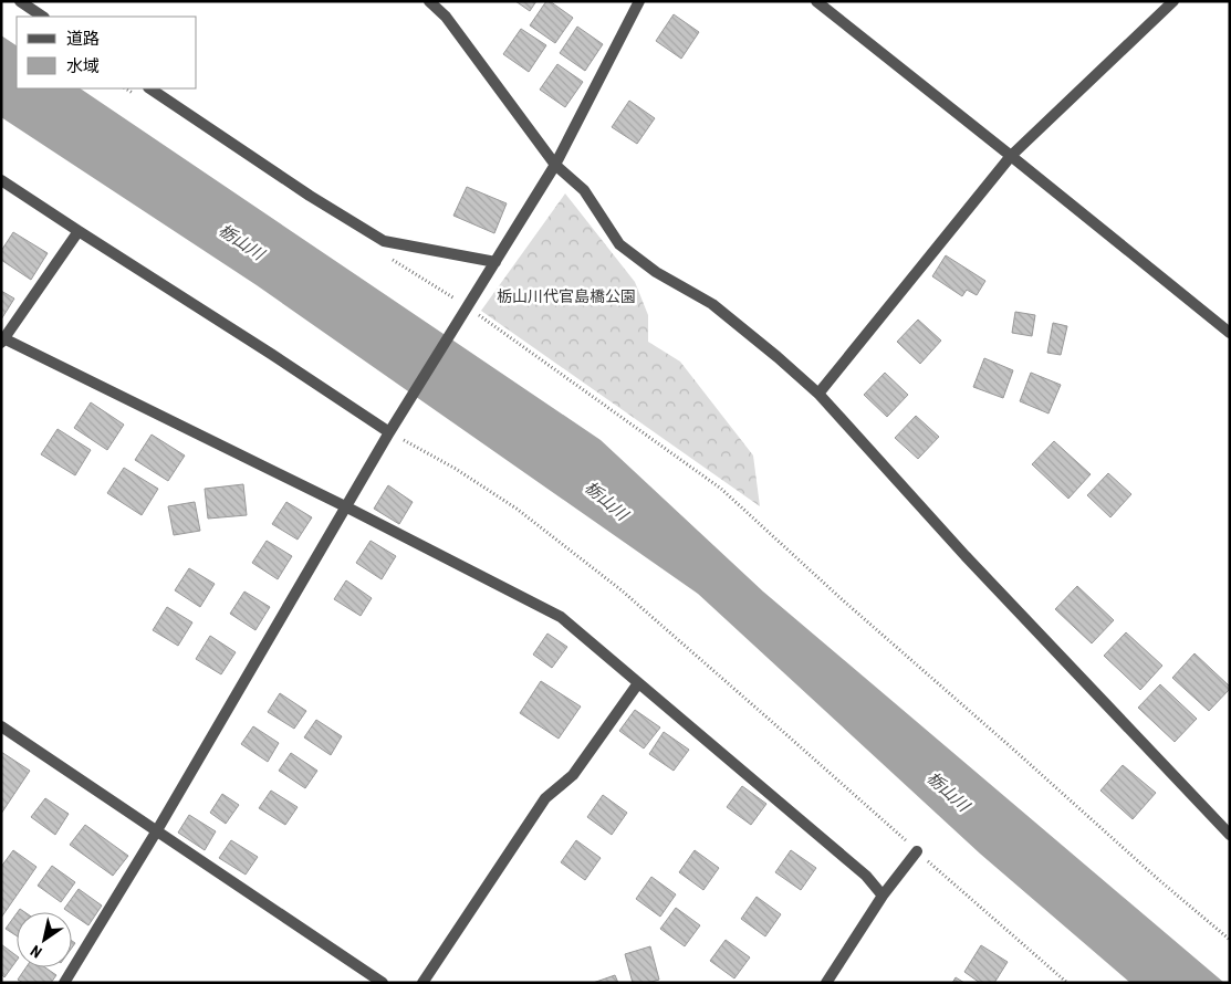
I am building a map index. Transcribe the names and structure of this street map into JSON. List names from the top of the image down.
{
  "water": ["栃山川"],
  "parks": ["栃山川代官島橋公園"],
  "legend": ["道路", "水域"],
  "north": "bottom left"
}
